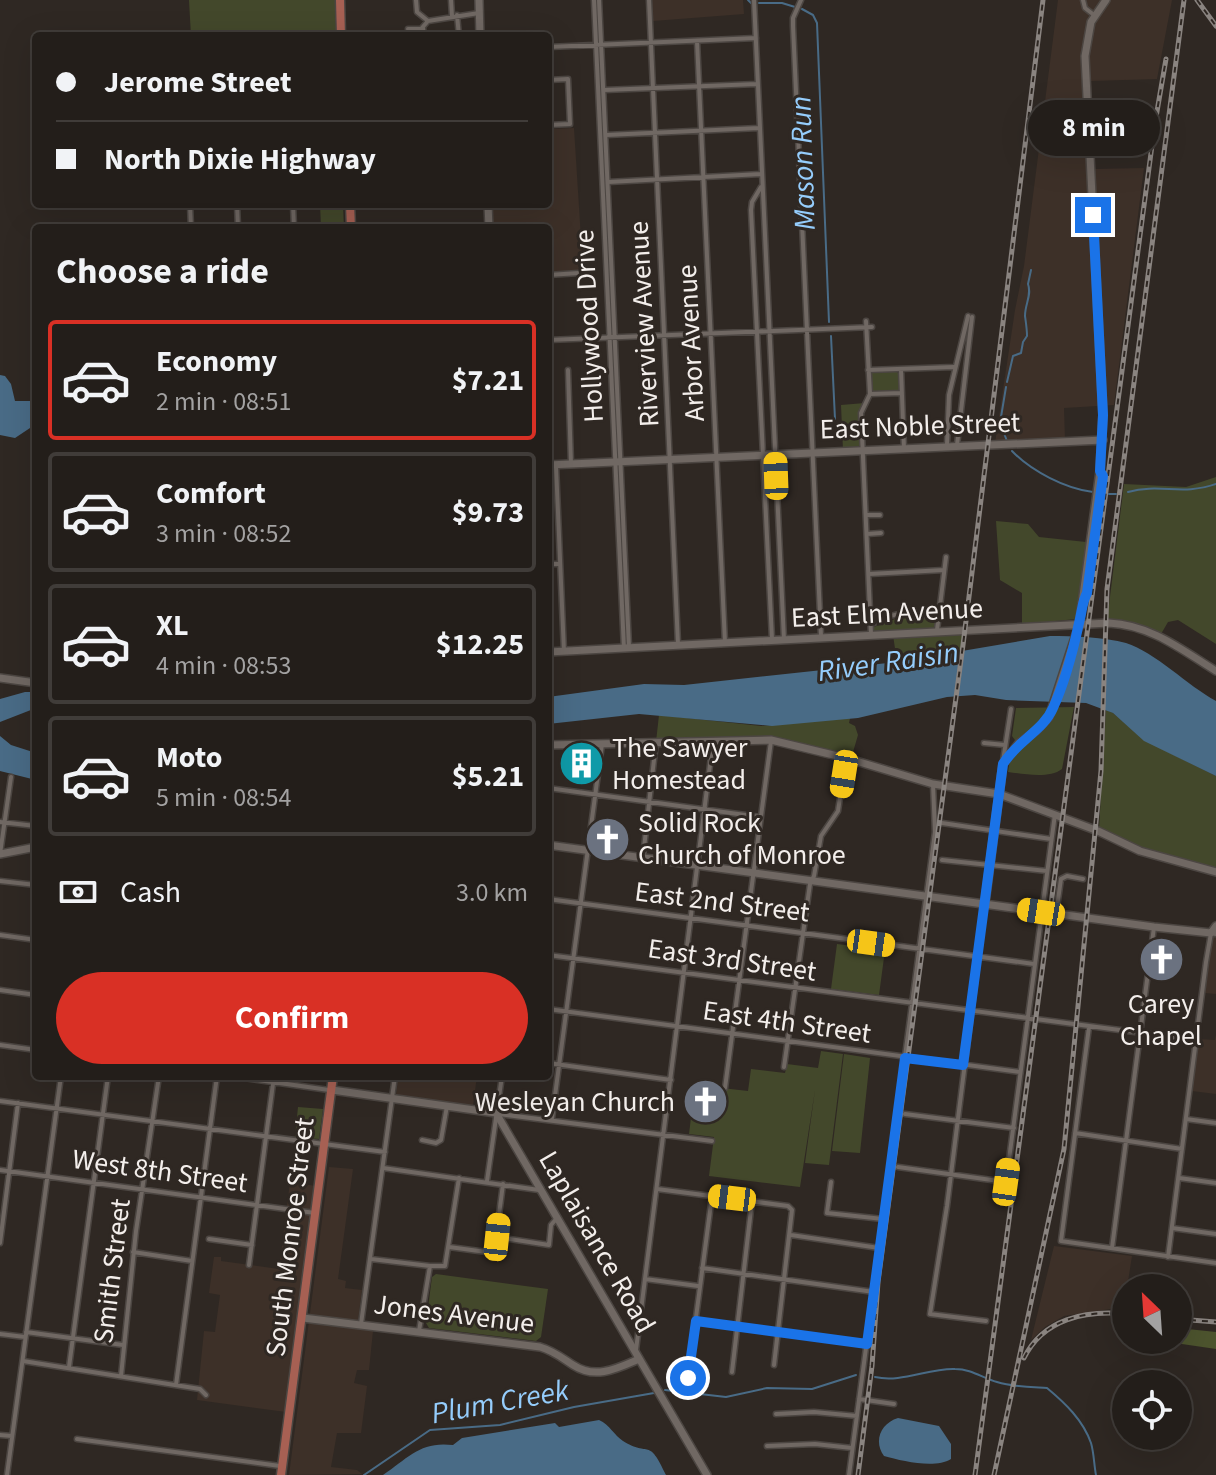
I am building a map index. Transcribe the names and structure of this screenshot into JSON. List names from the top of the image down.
{
  "streets": {
    "main road": ["South Monroe Street"],
    "street": [
      "Riverview Avenue",
      "Hollywood Drive",
      "Arbor Avenue",
      "East Noble Street",
      "East Elm Avenue",
      "East 2nd Street",
      "East 3rd Street",
      "East 4th Street",
      "West 8th Street",
      "Laplaisance Road",
      "Smith Street",
      "Jones Avenue"
    ]
  },
  "crossings": [
    ["Riverview Avenue", "East Noble Street"],
    ["Riverview Avenue", "East Elm Avenue"],
    ["Hollywood Drive", "East Noble Street"],
    ["Hollywood Drive", "East Elm Avenue"],
    ["Arbor Avenue", "East Noble Street"],
    ["Arbor Avenue", "East Elm Avenue"],
    ["West 8th Street", "South Monroe Street"],
    ["West 8th Street", "Smith Street"],
    ["South Monroe Street", "Jones Avenue"],
    ["Laplaisance Road", "Jones Avenue"]
  ],
  "water": ["Mason Run", "River Raisin", "Plum Creek"],
  "places": {
    "building": ["The Sawyer Homestead"],
    "church": ["Solid Rock Church of Monroe", "Carey Chapel", "Wesleyan Church"]
  },
  "north": "top left",
  "page": {
    "banner": ["Jerome Street", "North Dixie Highway"],
    "bubble": "8 min",
    "heading": "Choose a ride",
    "list": [
      {
        "name": "Economy",
        "note": "2 min · 08:51",
        "value": "$7.21"
      },
      {
        "name": "Comfort",
        "note": "3 min · 08:52",
        "value": "$9.73"
      },
      {
        "name": "XL",
        "note": "4 min · 08:53",
        "value": "$12.25"
      },
      {
        "name": "Moto",
        "note": "5 min · 08:54",
        "value": "$5.21"
      }
    ],
    "pay": ["Cash", "3.0 km"],
    "buttons": "Confirm"
  }
}
